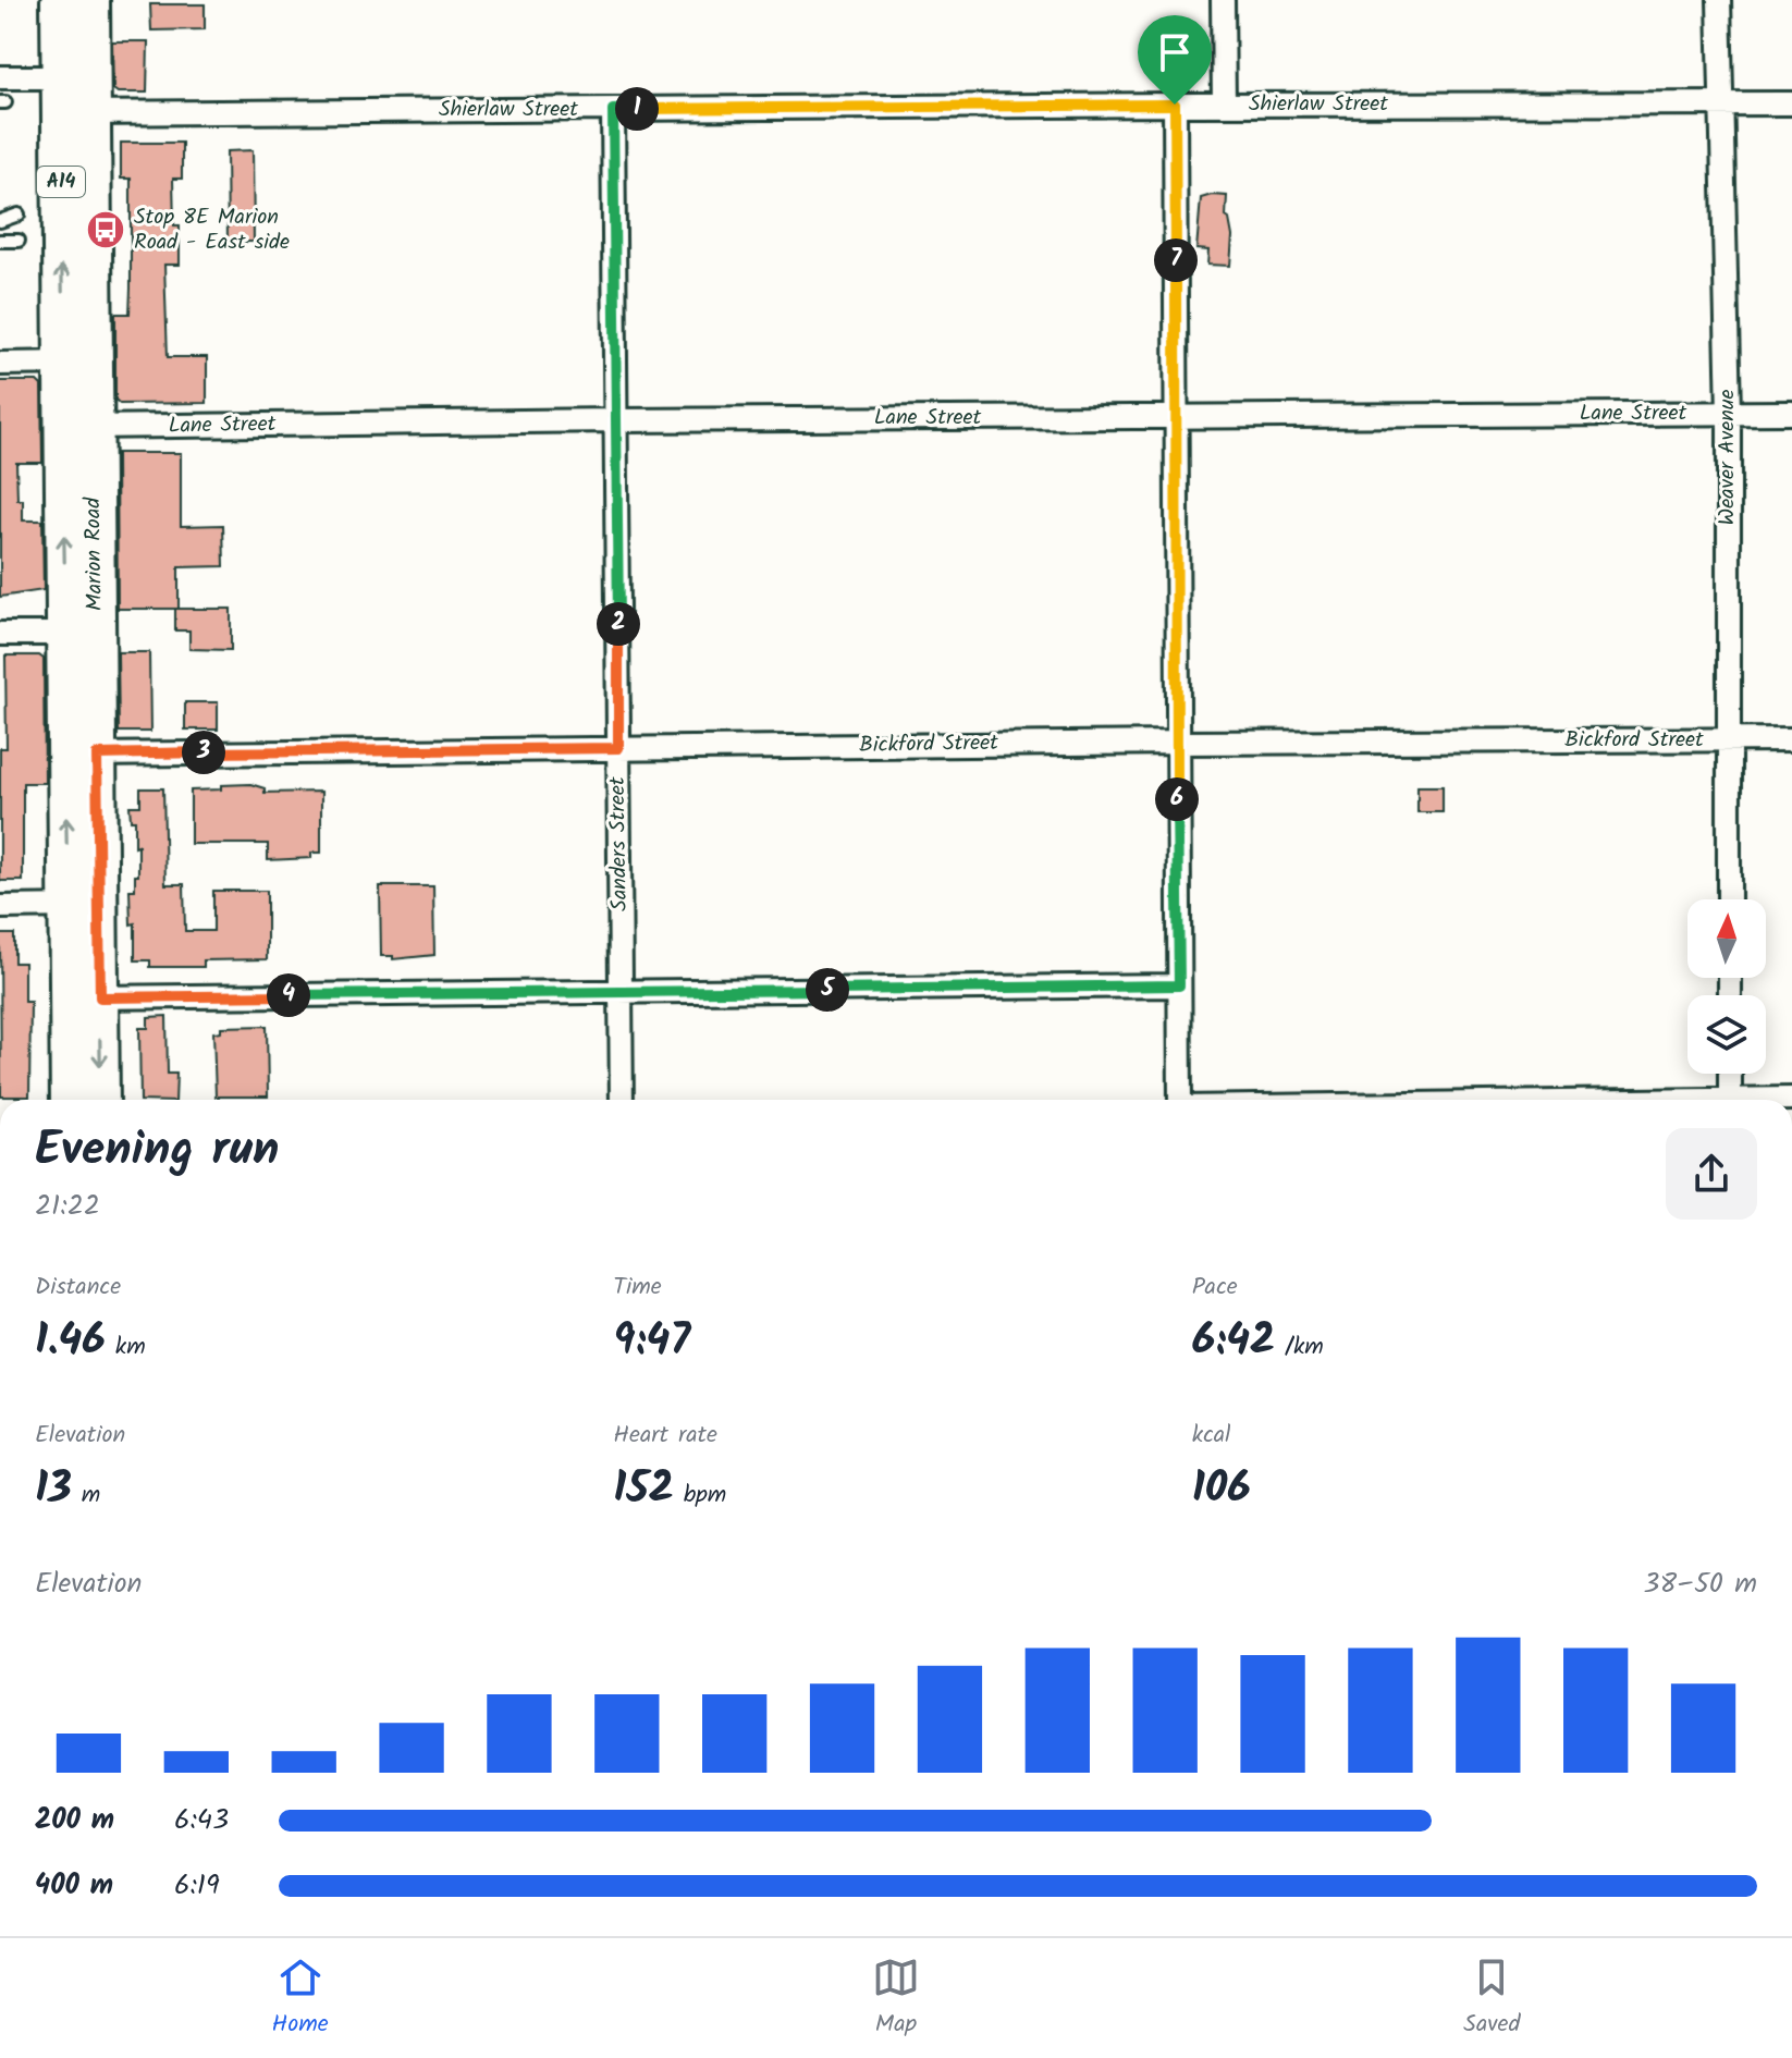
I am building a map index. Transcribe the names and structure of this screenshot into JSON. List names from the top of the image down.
{
  "streets": {
    "main road": ["A14", "Marion Road"],
    "street": [
      "Shierlaw Street",
      "Lane Street",
      "Weaver Avenue",
      "Bickford Street",
      "Sanders Street"
    ]
  },
  "crossings": [
    ["Shierlaw Street", "Weaver Avenue"],
    ["Shierlaw Street", "Marion Road"],
    ["Shierlaw Street", "Sanders Street"],
    ["Lane Street", "Weaver Avenue"],
    ["Lane Street", "Marion Road"],
    ["Lane Street", "Sanders Street"],
    ["Weaver Avenue", "Bickford Street"],
    ["Marion Road", "Bickford Street"],
    ["Bickford Street", "Sanders Street"]
  ],
  "places": {
    "bus stop": ["Stop 8E Marion Road - East side"]
  },
  "north": "top",
  "page": {
    "pins": [
      "1",
      "7",
      "2",
      "3",
      "6",
      "5",
      "4"
    ],
    "heading": ["Evening run", "21:22"],
    "stats": [
      ["Distance", "1.46 km"],
      ["Time", "9:47"],
      ["Pace", "6:42 /km"],
      ["Elevation", "13 m"],
      ["Heart rate", "152 bpm"],
      ["kcal", "106"]
    ],
    "chart": ["Elevation", "38–50 m"],
    "list": [
      {
        "name": "200 m",
        "note": "6:43"
      },
      {
        "name": "400 m",
        "note": "6:19"
      }
    ],
    "tabs": ["Home", "Map", "Saved"]
  }
}
